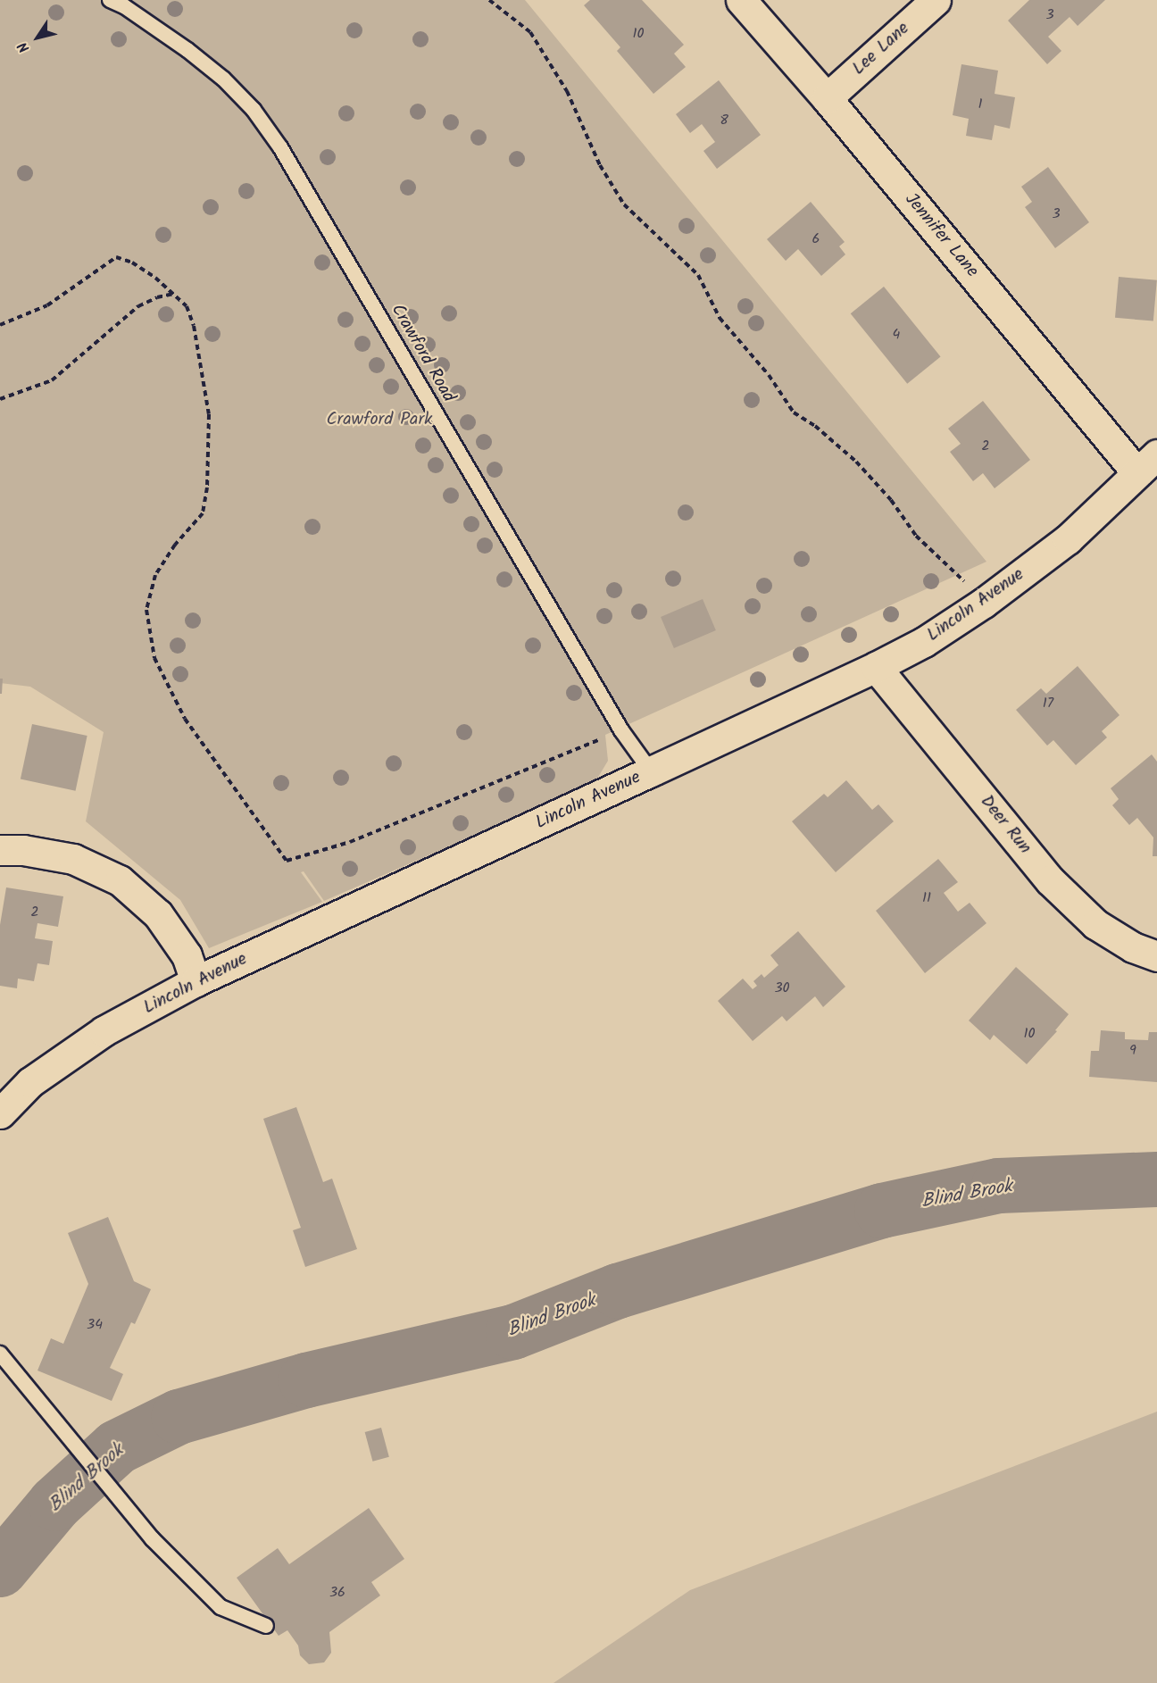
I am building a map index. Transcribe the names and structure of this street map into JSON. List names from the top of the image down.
{
  "streets": {
    "street": [
      "Lee Lane",
      "Jennifer Lane",
      "Lincoln Avenue",
      "Deer Run"
    ],
    "lane": ["Crawford Road"]
  },
  "crossings": [
    ["Lee Lane", "Jennifer Lane"],
    ["Jennifer Lane", "Lincoln Avenue"],
    ["Crawford Road", "Lincoln Avenue"],
    ["Lincoln Avenue", "Deer Run"]
  ],
  "water": ["Blind Brook"],
  "parks": ["Crawford Park"],
  "house_numbers": [
    "3",
    "10",
    "1",
    "8",
    "3",
    "6",
    "4",
    "2",
    "17",
    "11",
    "2",
    "30",
    "10",
    "9",
    "34",
    "36"
  ],
  "north": "bottom left"
}
